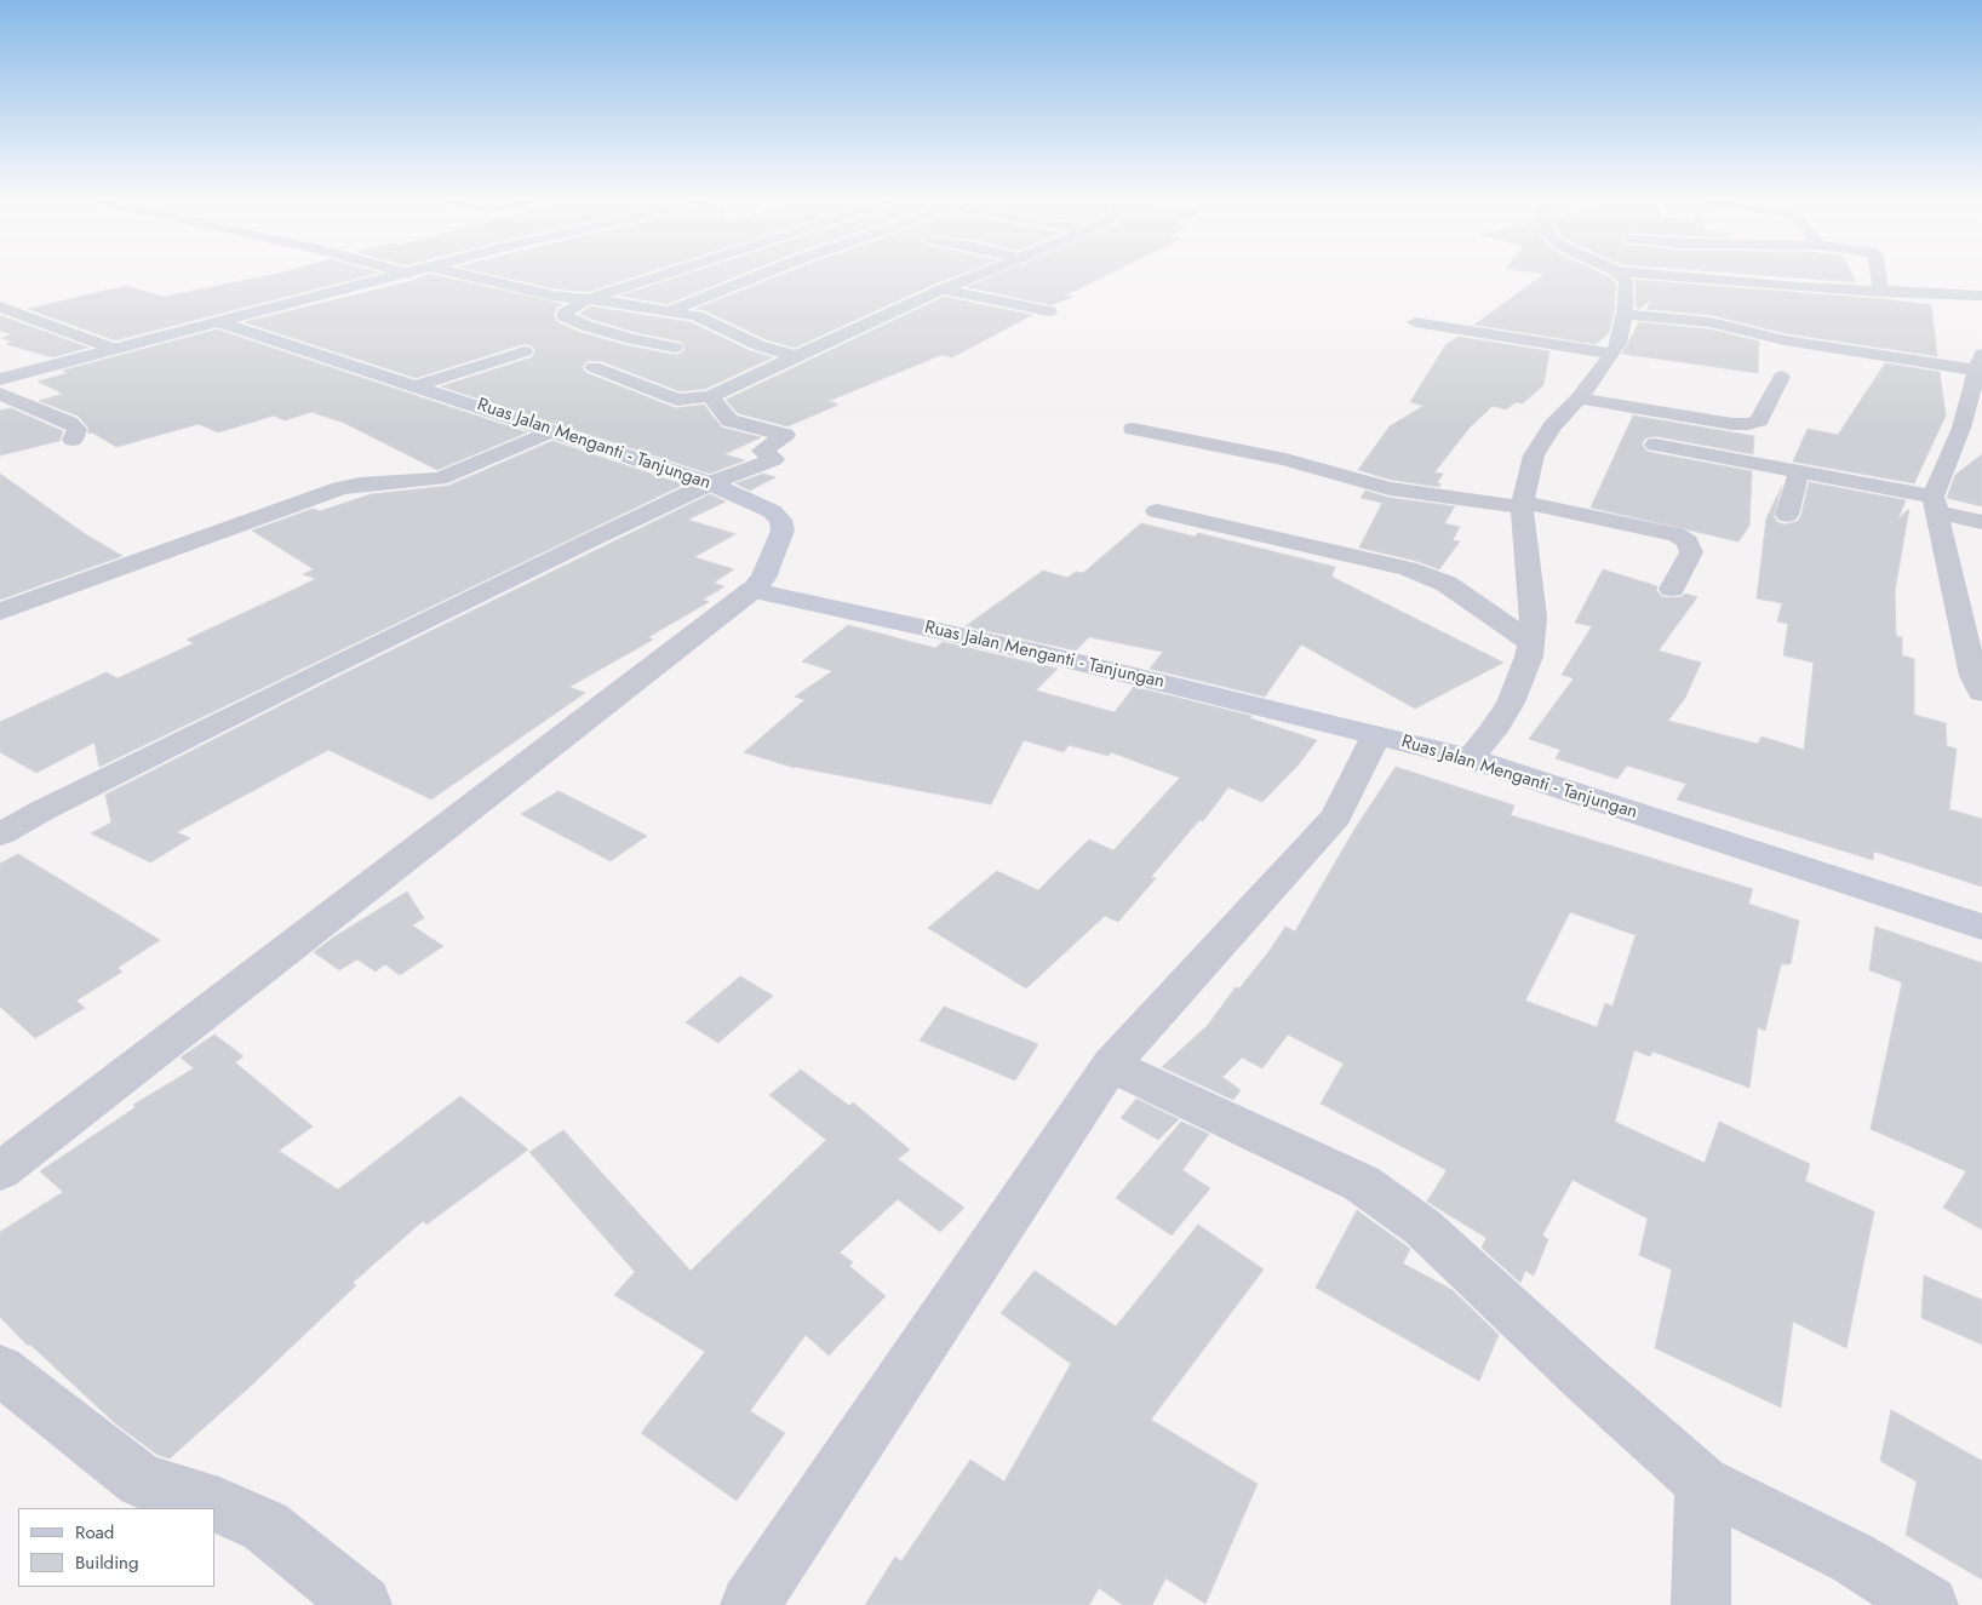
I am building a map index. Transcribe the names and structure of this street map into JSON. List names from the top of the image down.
{
  "streets": {
    "main road": ["Ruas Jalan Menganti - Tanjungan"]
  },
  "legend": ["Road", "Building"]
}
